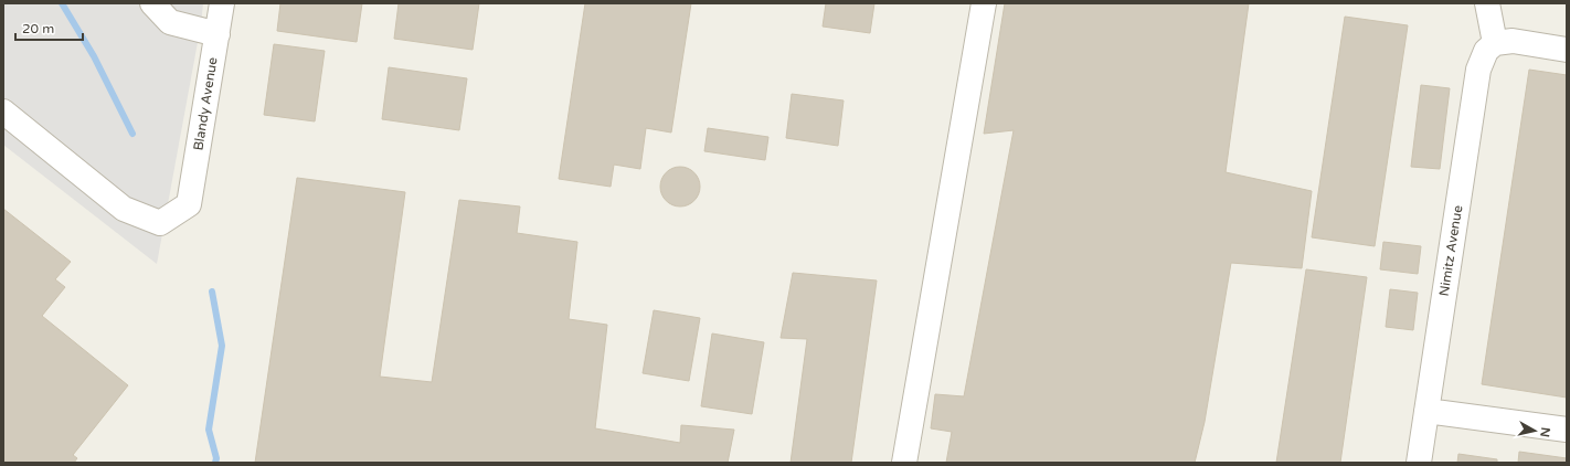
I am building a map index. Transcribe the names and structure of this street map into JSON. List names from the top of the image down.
{
  "streets": {
    "lane": ["Blandy Avenue", "Nimitz Avenue"]
  },
  "scale_bar": "20 m",
  "north": "right"
}
